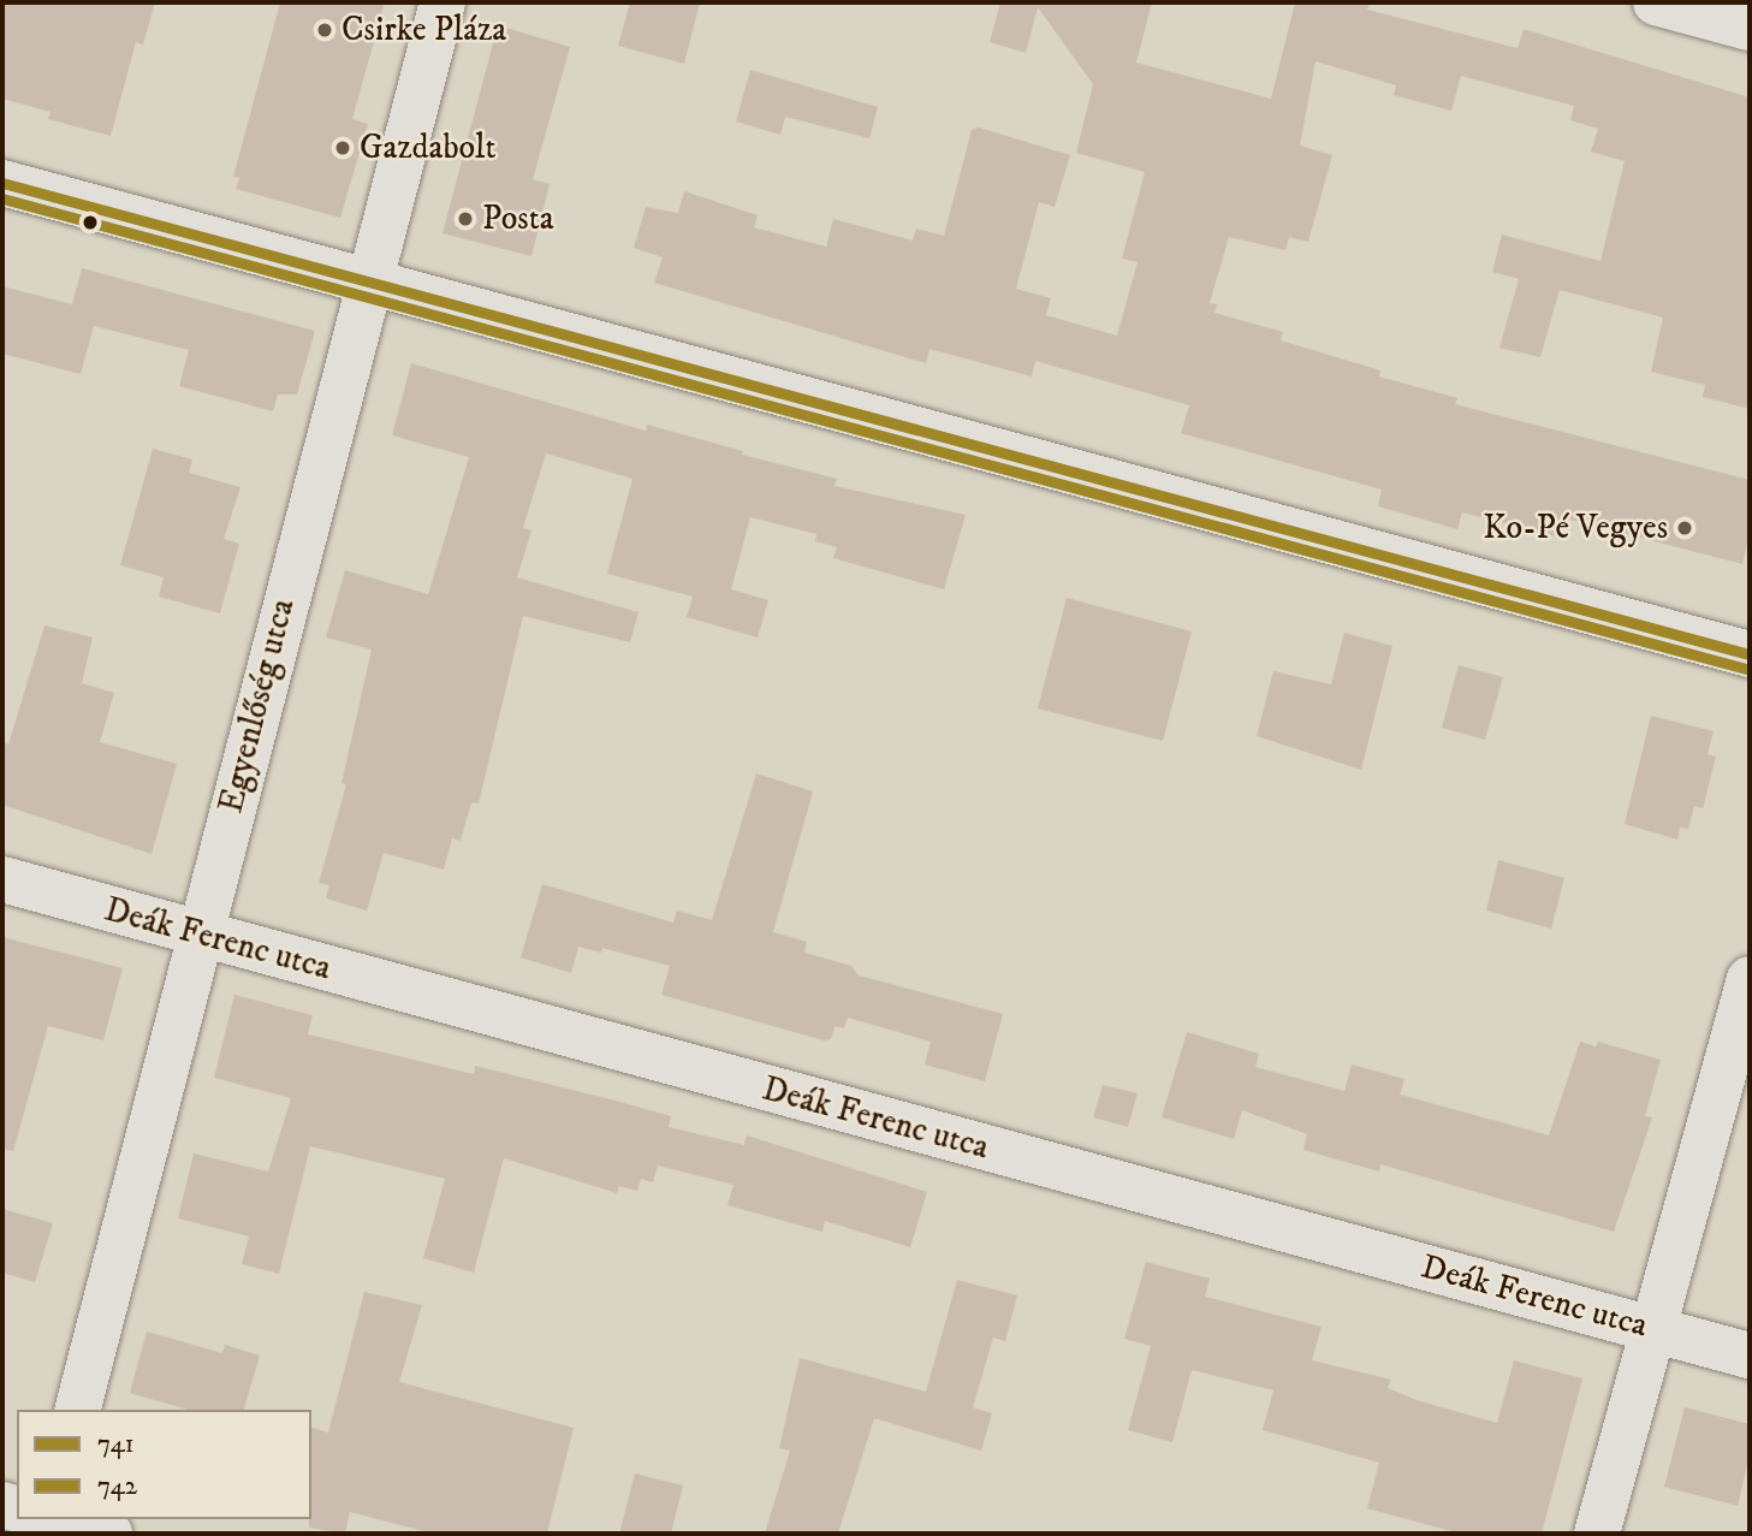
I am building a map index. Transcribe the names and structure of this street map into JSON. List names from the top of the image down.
{
  "streets": {
    "street": ["Egyenlőség utca", "Deák Ferenc utca"]
  },
  "crossings": [
    ["Egyenlőség utca", "Deák Ferenc utca"]
  ],
  "places": [
    "Csirke Pláza",
    "Gazdabolt",
    "Posta",
    "Ko-Pé Vegyes"
  ],
  "lines": ["transit line 741", "transit line 742"],
  "legend": ["741", "742"]
}
